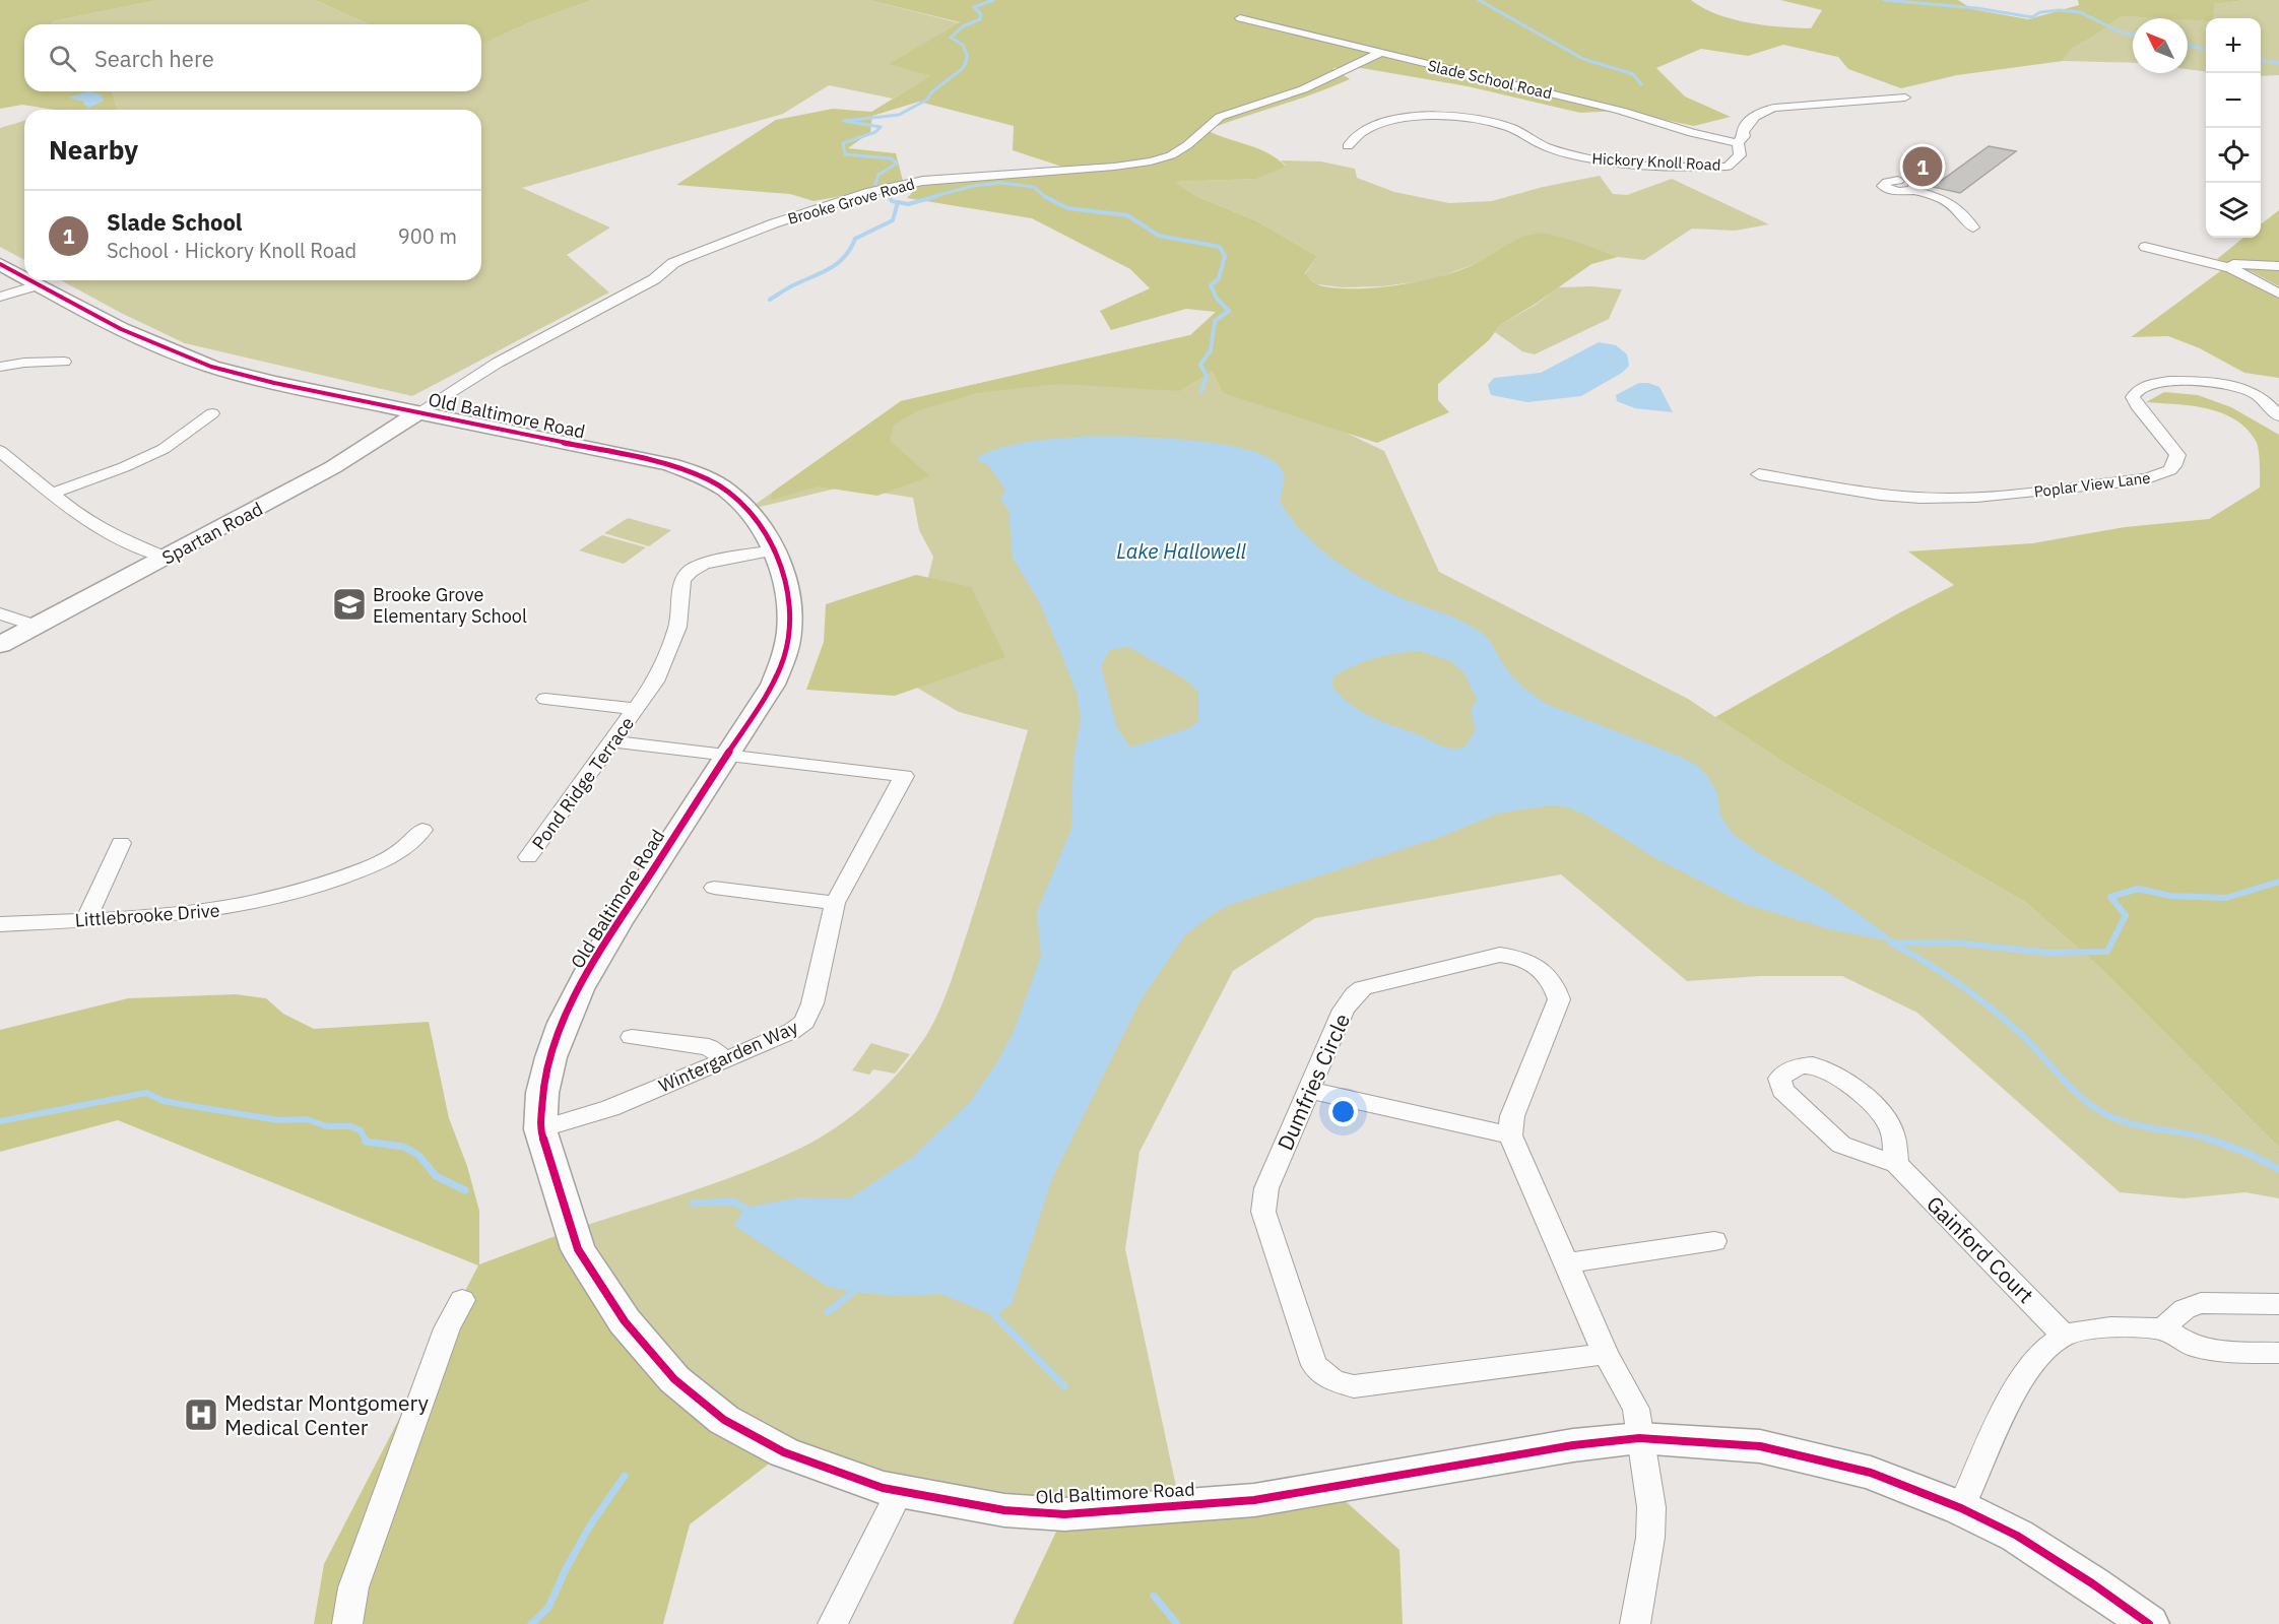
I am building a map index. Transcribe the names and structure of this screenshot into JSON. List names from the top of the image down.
{
  "streets": {
    "street": [
      "Slade School Road",
      "Hickory Knoll Road",
      "Brooke Grove Road",
      "Old Baltimore Road",
      "Poplar View Lane",
      "Spartan Road",
      "Pond Ridge Terrace",
      "Littlebrooke Drive",
      "Wintergarden Way",
      "Dumfries Circle",
      "Gainford Court"
    ]
  },
  "crossings": [
    ["Slade School Road", "Hickory Knoll Road"],
    ["Slade School Road", "Brooke Grove Road"],
    ["Brooke Grove Road", "Old Baltimore Road"],
    ["Brooke Grove Road", "Spartan Road"],
    ["Old Baltimore Road", "Spartan Road"],
    ["Old Baltimore Road", "Pond Ridge Terrace"],
    ["Old Baltimore Road", "Wintergarden Way"]
  ],
  "water": ["Lake Hallowell"],
  "places": {
    "school or university": ["Brooke Grove Elementary School"],
    "hospital": ["Medstar Montgomery Medical Center"]
  },
  "north": "top left",
  "page": {
    "map_buttons": ["+", "−"],
    "search": "Search here",
    "heading": "Nearby",
    "pins": "1",
    "list": [
      {
        "mark": "1",
        "name": "Slade School",
        "note": "School · Hickory Knoll Road",
        "value": "900 m"
      }
    ]
  }
}
